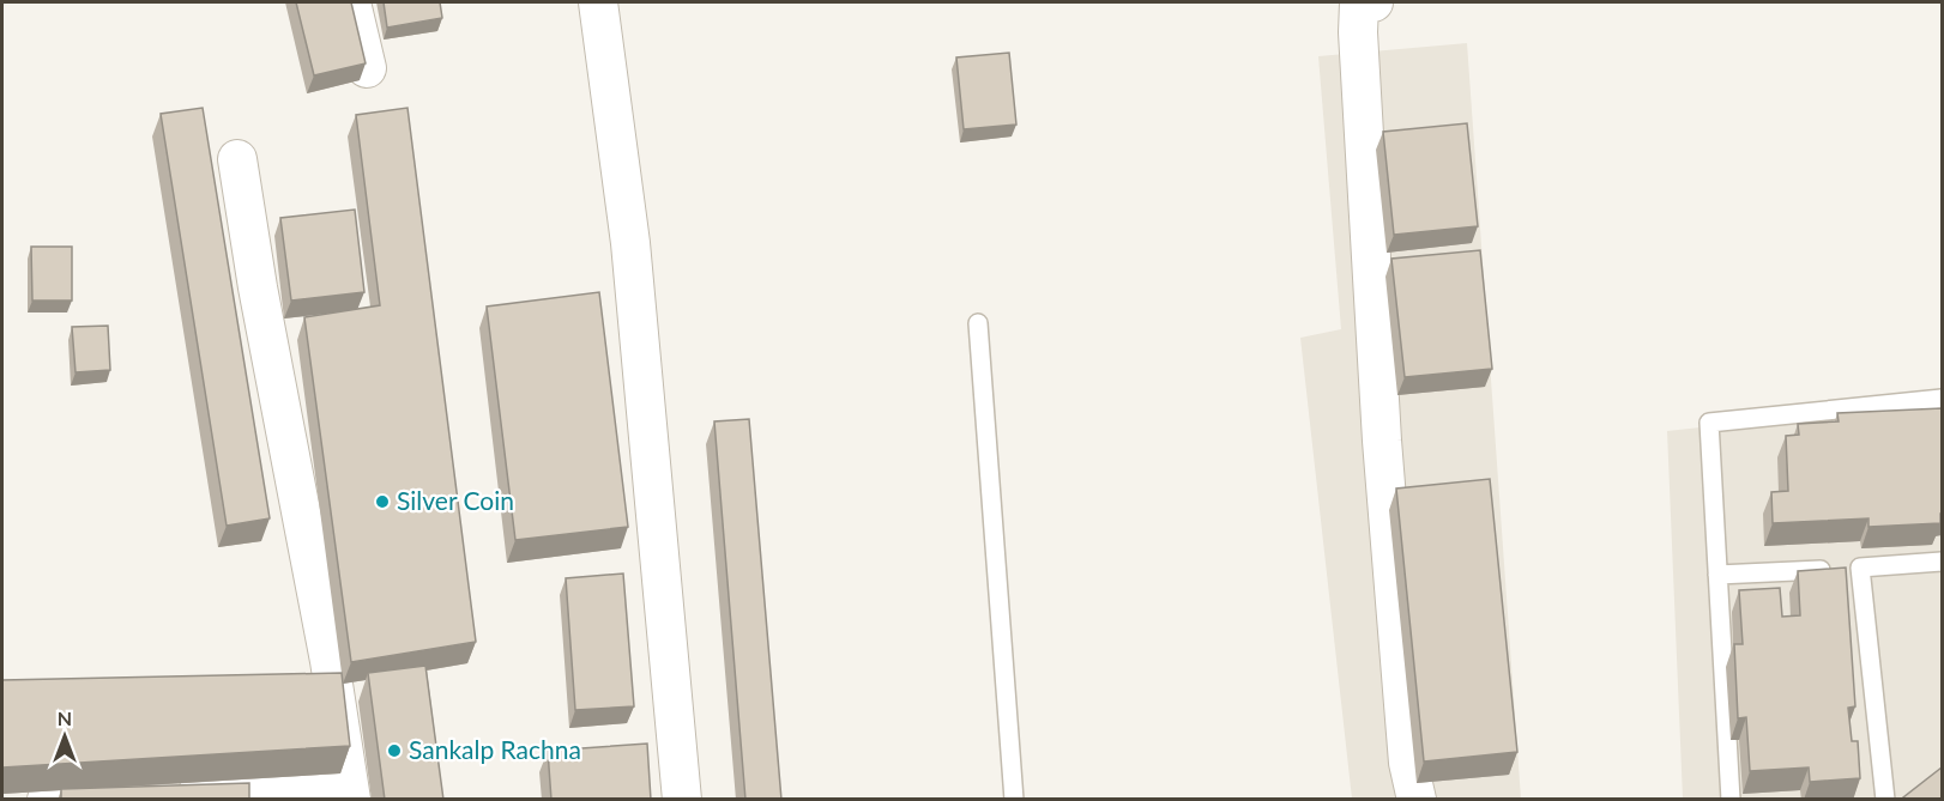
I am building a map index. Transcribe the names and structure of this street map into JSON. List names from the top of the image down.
{
  "places": ["Silver Coin", "Sankalp Rachna"],
  "north": "top"
}
